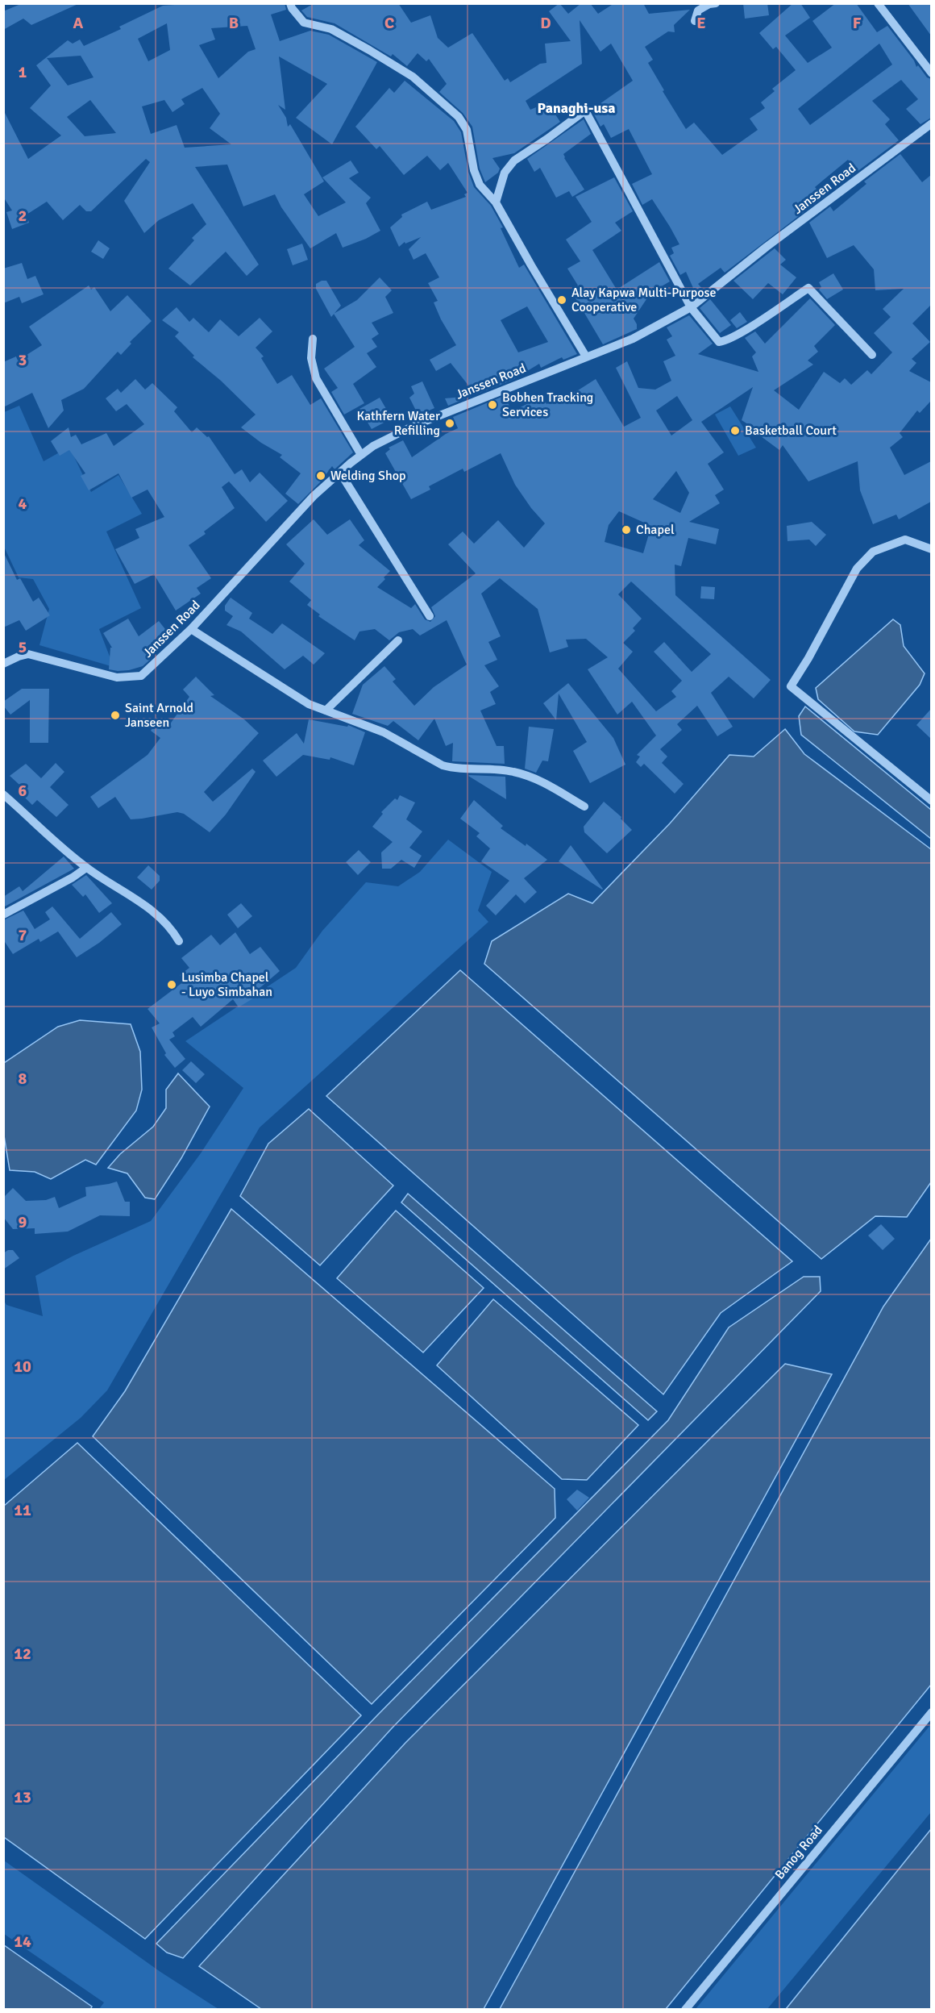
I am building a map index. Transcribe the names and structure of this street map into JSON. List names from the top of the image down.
{
  "streets": {
    "street": ["Janssen Road", "Banog Road"]
  },
  "districts": ["Panaghi-usa"],
  "places": [
    "Alay Kapwa Multi-Purpose Cooperative",
    "Bobhen Tracking Services",
    "Kathfern Water Refilling",
    "Basketball Court",
    "Welding Shop",
    "Chapel",
    "Saint Arnold Janseen",
    "Lusimba Chapel - Luyo Simbahan"
  ],
  "grid": {
    "columns": [
      "A",
      "B",
      "C",
      "D",
      "E",
      "F"
    ],
    "rows": [
      "1",
      "2",
      "3",
      "4",
      "5",
      "6",
      "7",
      "8",
      "9",
      "10",
      "11",
      "12",
      "13",
      "14"
    ]
  }
}
